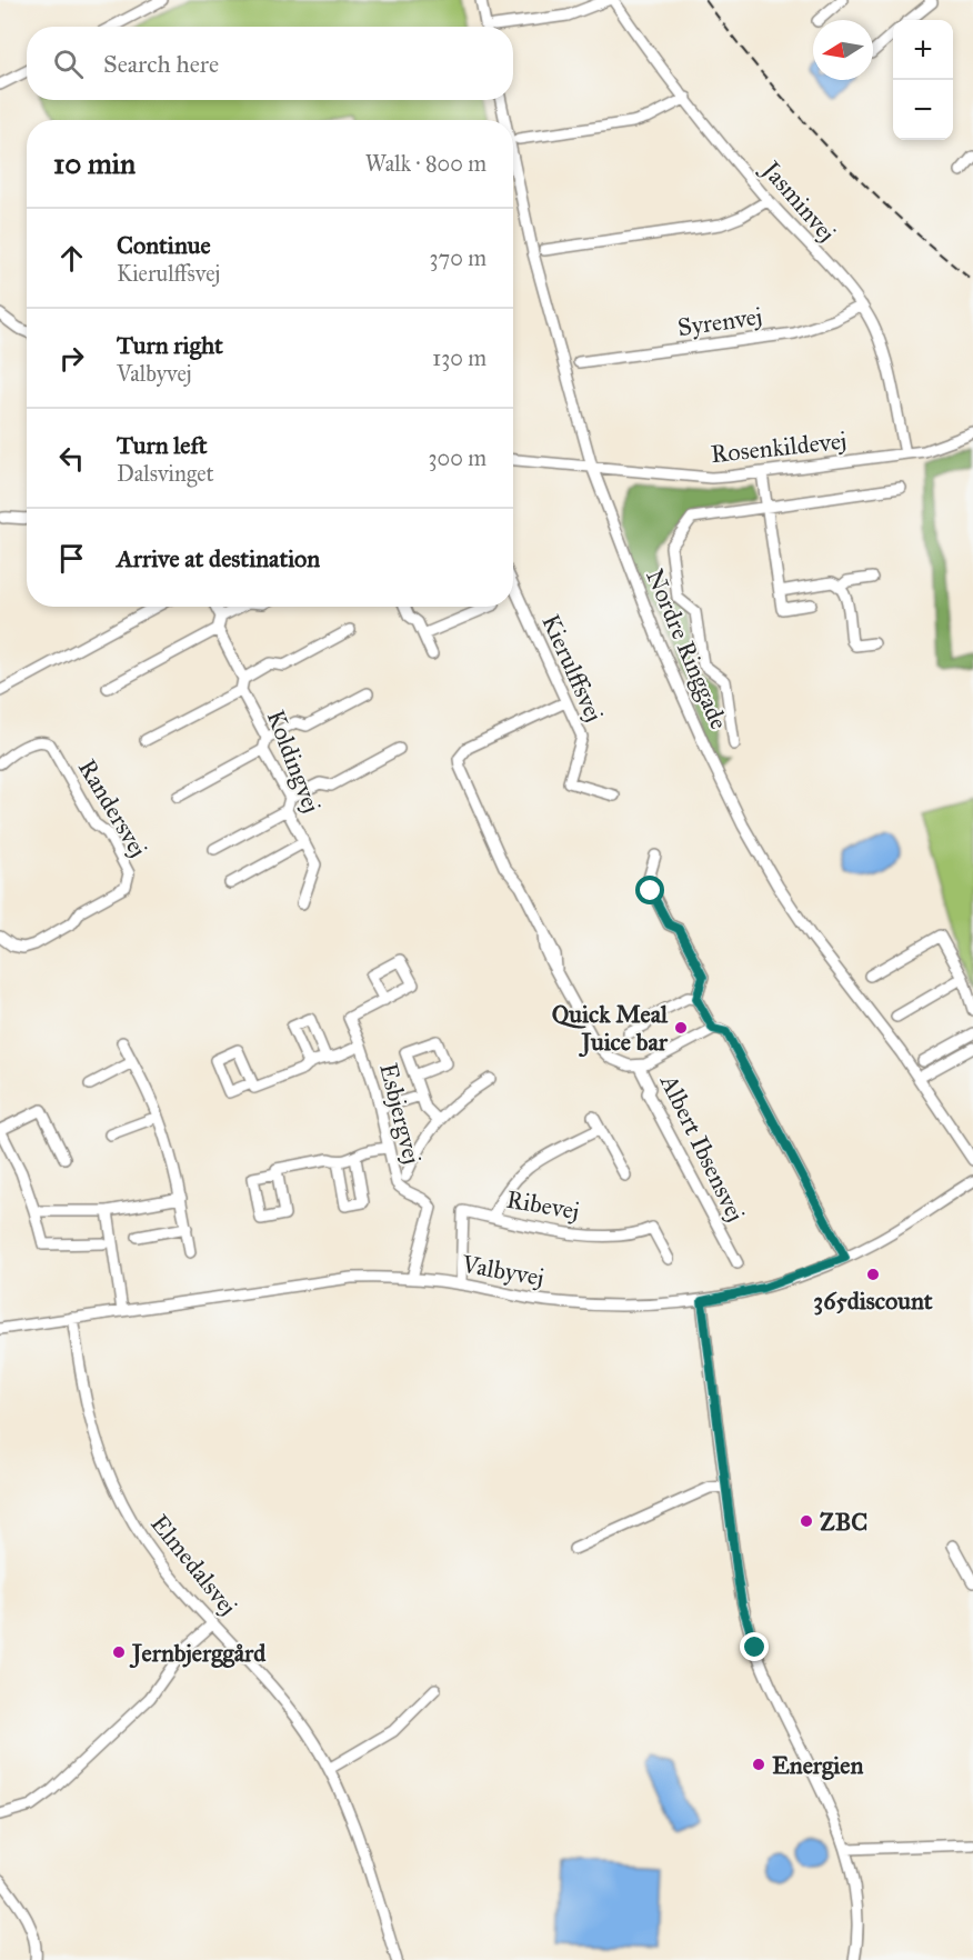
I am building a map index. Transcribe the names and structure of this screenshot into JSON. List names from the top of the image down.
{
  "streets": {
    "street": [
      "Jasminvej",
      "Syrenvej",
      "Rosenkildevej",
      "Nordre Ringgade",
      "Kierulffsvej",
      "Koldingvej",
      "Randersvej",
      "Esbjergvej",
      "Albert Ibsensvej",
      "Ribevej",
      "Valbyvej",
      "Elmedalsvej"
    ]
  },
  "crossings": [
    ["Jasminvej", "Syrenvej"],
    ["Jasminvej", "Rosenkildevej"],
    ["Rosenkildevej", "Nordre Ringgade"],
    ["Kierulffsvej", "Albert Ibsensvej"],
    ["Esbjergvej", "Valbyvej"],
    ["Ribevej", "Valbyvej"],
    ["Valbyvej", "Elmedalsvej"]
  ],
  "places": [
    "Quick Meal Juice bar",
    "365discount",
    "ZBC",
    "Jernbjerggård",
    "Energien"
  ],
  "north": "left",
  "page": {
    "map_buttons": ["+", "−"],
    "search": "Search here",
    "heading": ["10 min", "Walk · 800 m"],
    "list": [
      ["Continue", "Kierulffsvej", "370 m"],
      ["Turn right", "Valbyvej", "130 m"],
      ["Turn left", "Dalsvinget", "300 m"],
      "Arrive at destination"
    ]
  }
}
